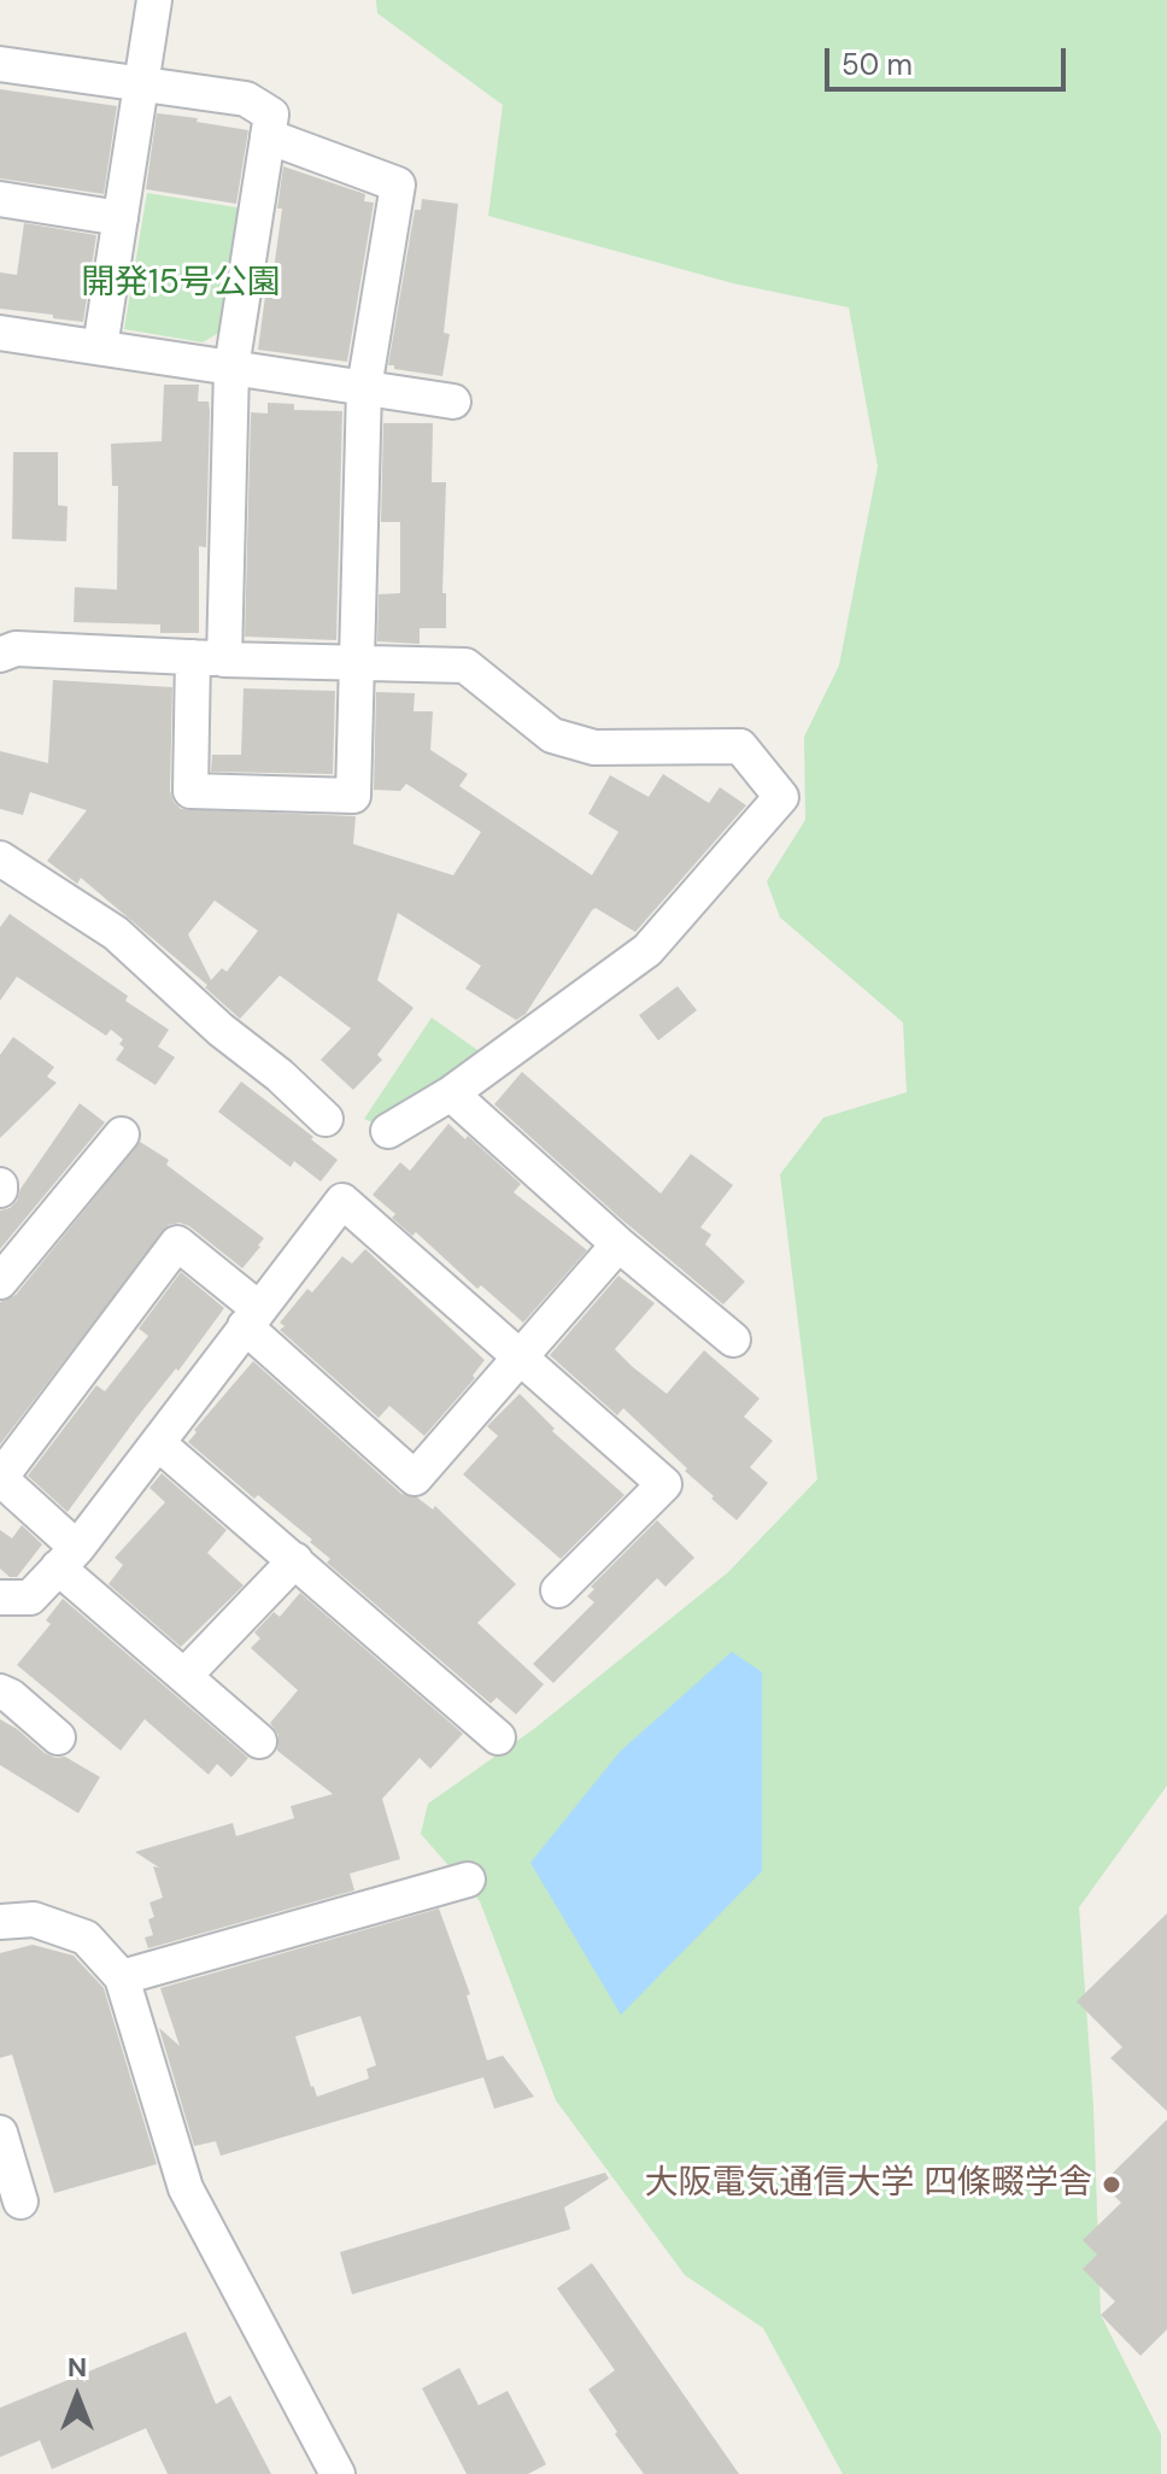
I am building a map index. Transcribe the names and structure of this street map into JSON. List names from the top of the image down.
{
  "parks": ["開発15号公園"],
  "places": ["大阪電気通信大学 四條畷学舎"],
  "scale_bar": "50 m",
  "north": "top"
}
